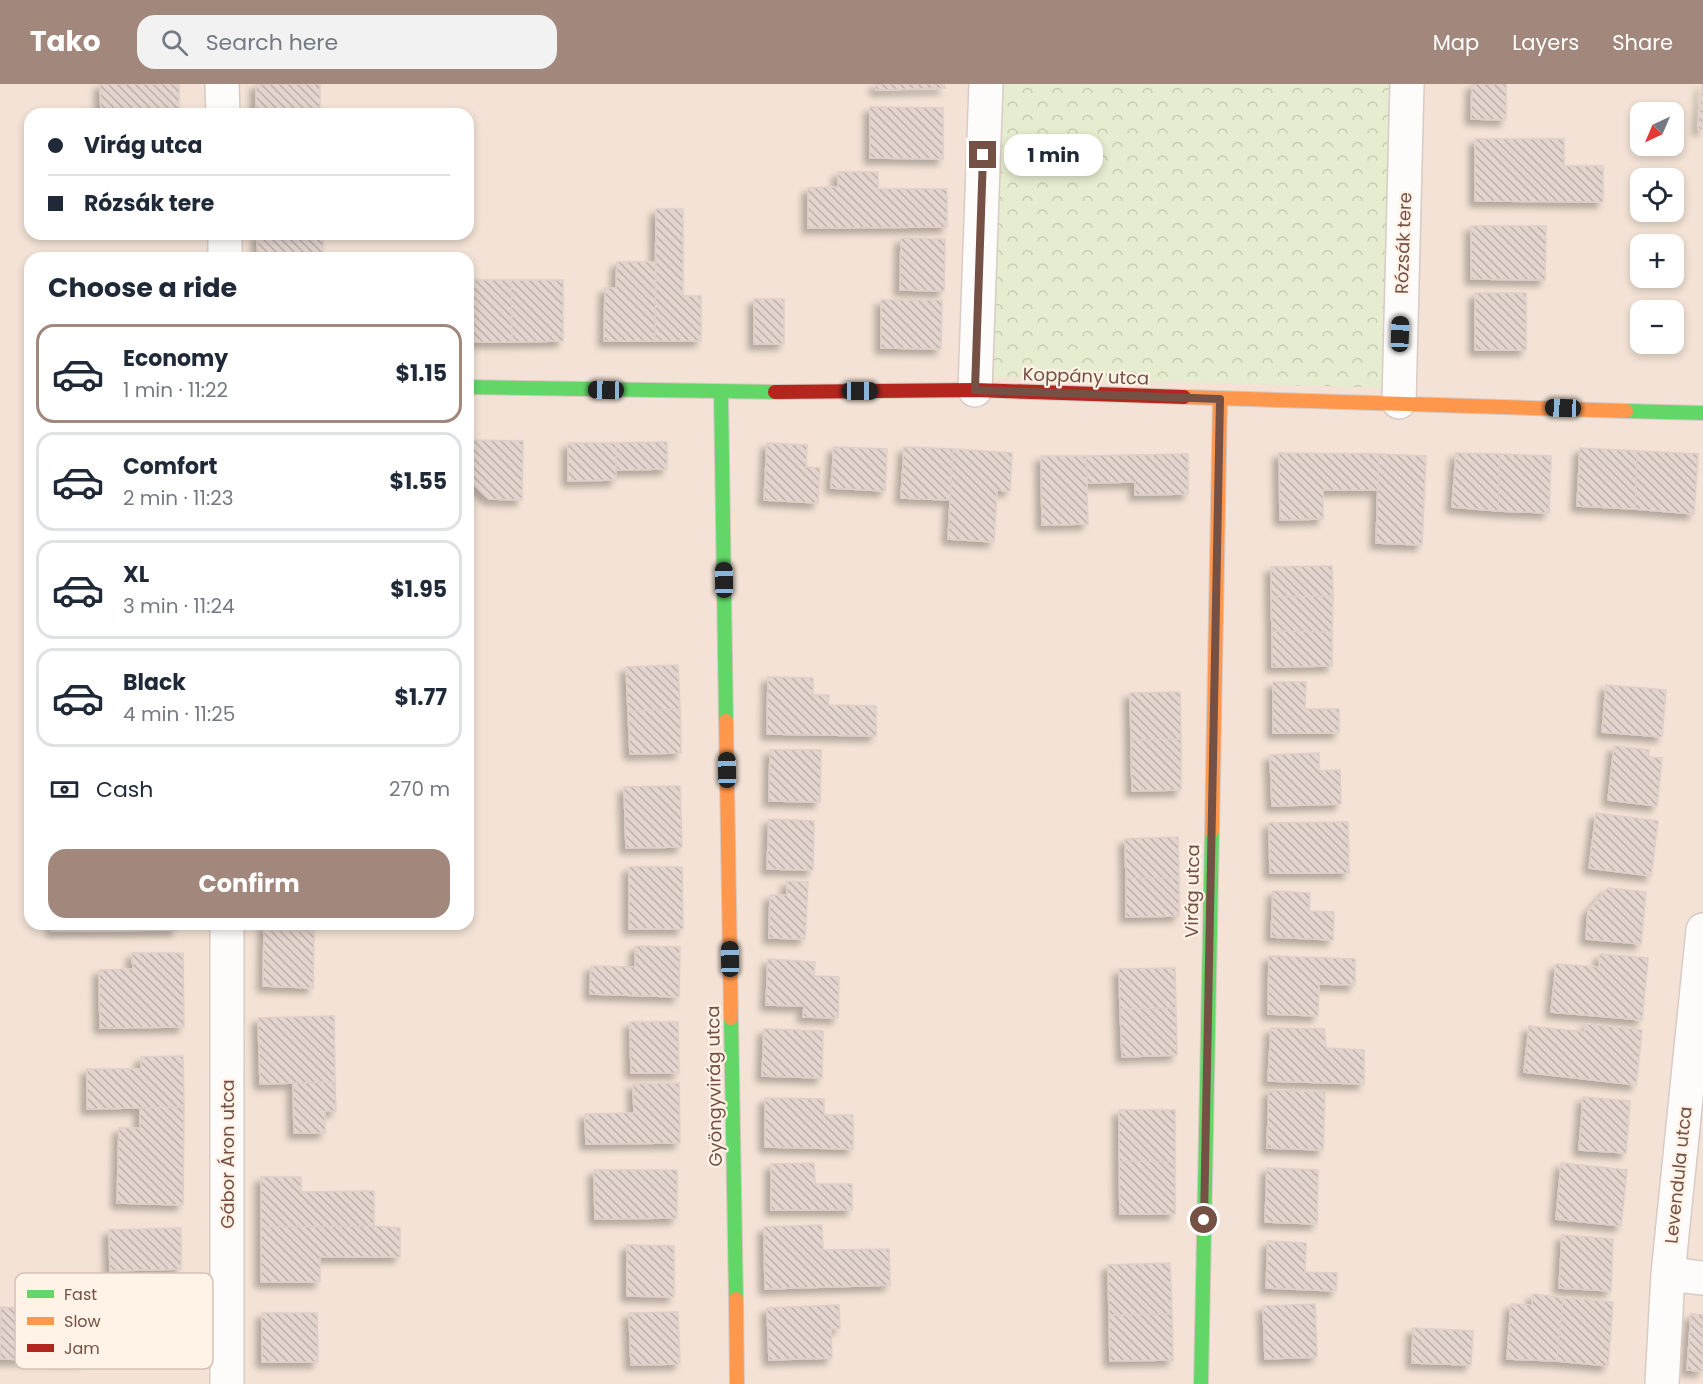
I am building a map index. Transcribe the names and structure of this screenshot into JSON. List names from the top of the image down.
{
  "streets": {
    "street": [
      "Rózsák tere",
      "Koppány utca",
      "Virág utca",
      "Gyöngyvirág utca",
      "Gábor Áron utca",
      "Levendula utca"
    ]
  },
  "crossings": [
    ["Rózsák tere", "Koppány utca"],
    ["Koppány utca", "Virág utca"],
    ["Koppány utca", "Gyöngyvirág utca"]
  ],
  "legend": ["Fast", "Slow", "Jam"],
  "north": "bottom left",
  "page": {
    "header": "Tako",
    "search": "Search here",
    "nav": ["Map", "Layers", "Share"],
    "map_buttons": ["+", "−"],
    "banner": ["Virág utca", "Rózsák tere"],
    "bubble": "1 min",
    "heading": "Choose a ride",
    "list": [
      {
        "name": "Economy",
        "note": "1 min · 11:22",
        "value": "$1.15"
      },
      {
        "name": "Comfort",
        "note": "2 min · 11:23",
        "value": "$1.55"
      },
      {
        "name": "XL",
        "note": "3 min · 11:24",
        "value": "$1.95"
      },
      {
        "name": "Black",
        "note": "4 min · 11:25",
        "value": "$1.77"
      }
    ],
    "pay": ["Cash", "270 m"],
    "buttons": "Confirm"
  }
}
